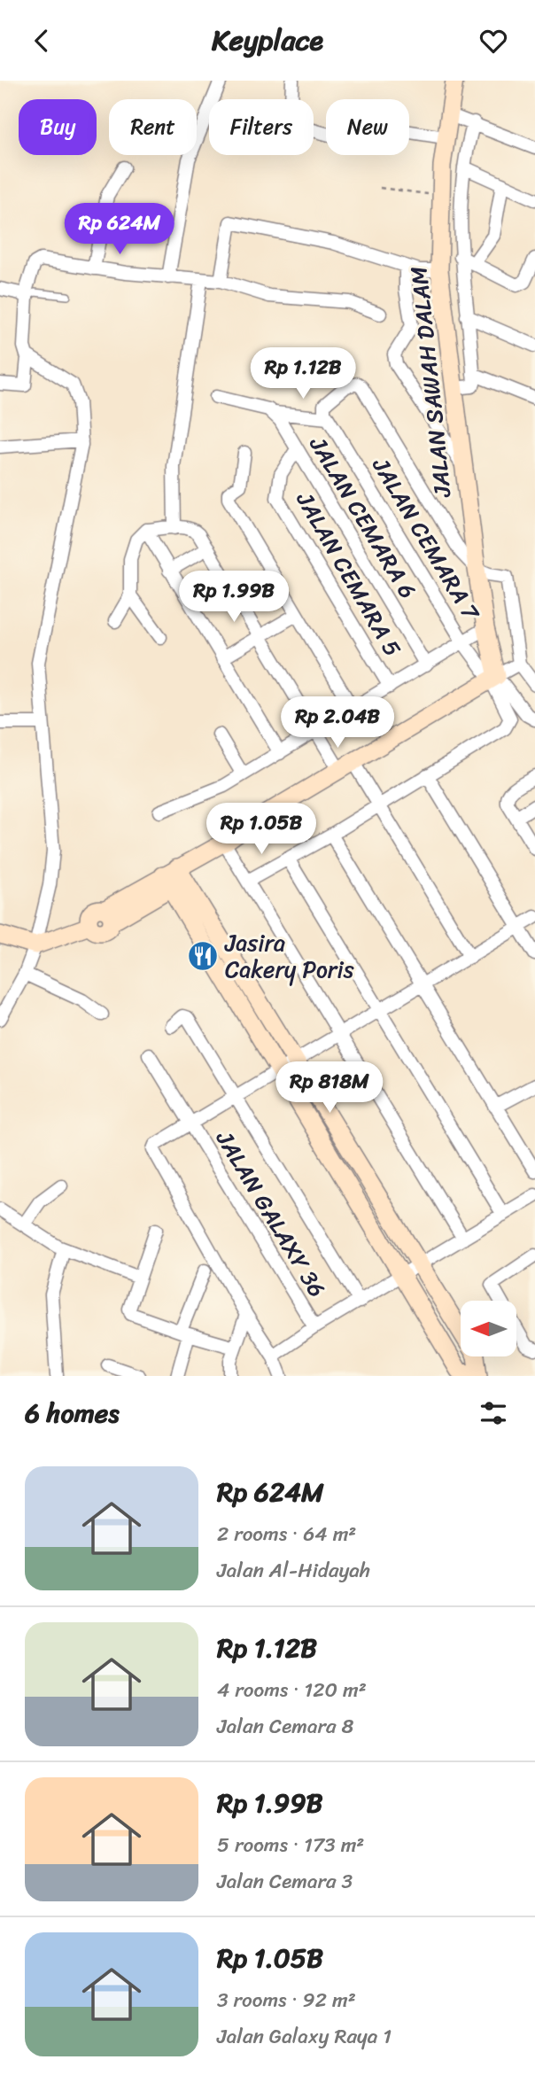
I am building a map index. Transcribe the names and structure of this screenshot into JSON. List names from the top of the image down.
{
  "streets": {
    "street": [
      "JALAN SAWAH DALAM",
      "JALAN CEMARA 6",
      "JALAN CEMARA 7",
      "JALAN CEMARA 5",
      "JALAN GALAXY 36"
    ]
  },
  "crossings": [
    ["JALAN SAWAH DALAM", "JALAN CEMARA 7"],
    ["JALAN CEMARA 6", "JALAN CEMARA 5"]
  ],
  "places": {
    "restaurant": ["Jasira Cakery Poris"]
  },
  "north": "left",
  "page": {
    "header": "Keyplace",
    "chip": [
      "Buy",
      "Rent",
      "Filters",
      "New"
    ],
    "price": [
      "Rp 624M",
      "Rp 1.12B",
      "Rp 1.99B",
      "Rp 2.04B",
      "Rp 1.05B",
      "Rp 818M"
    ],
    "heading": "6 homes",
    "list": [
      {
        "name": "Rp 624M",
        "note": "2 rooms · 64 m² · Jalan Al-Hidayah"
      },
      {
        "name": "Rp 1.12B",
        "note": "4 rooms · 120 m² · Jalan Cemara 8"
      },
      {
        "name": "Rp 1.99B",
        "note": "5 rooms · 173 m² · Jalan Cemara 3"
      },
      {
        "name": "Rp 1.05B",
        "note": "3 rooms · 92 m² · Jalan Galaxy Raya 1"
      }
    ]
  }
}
